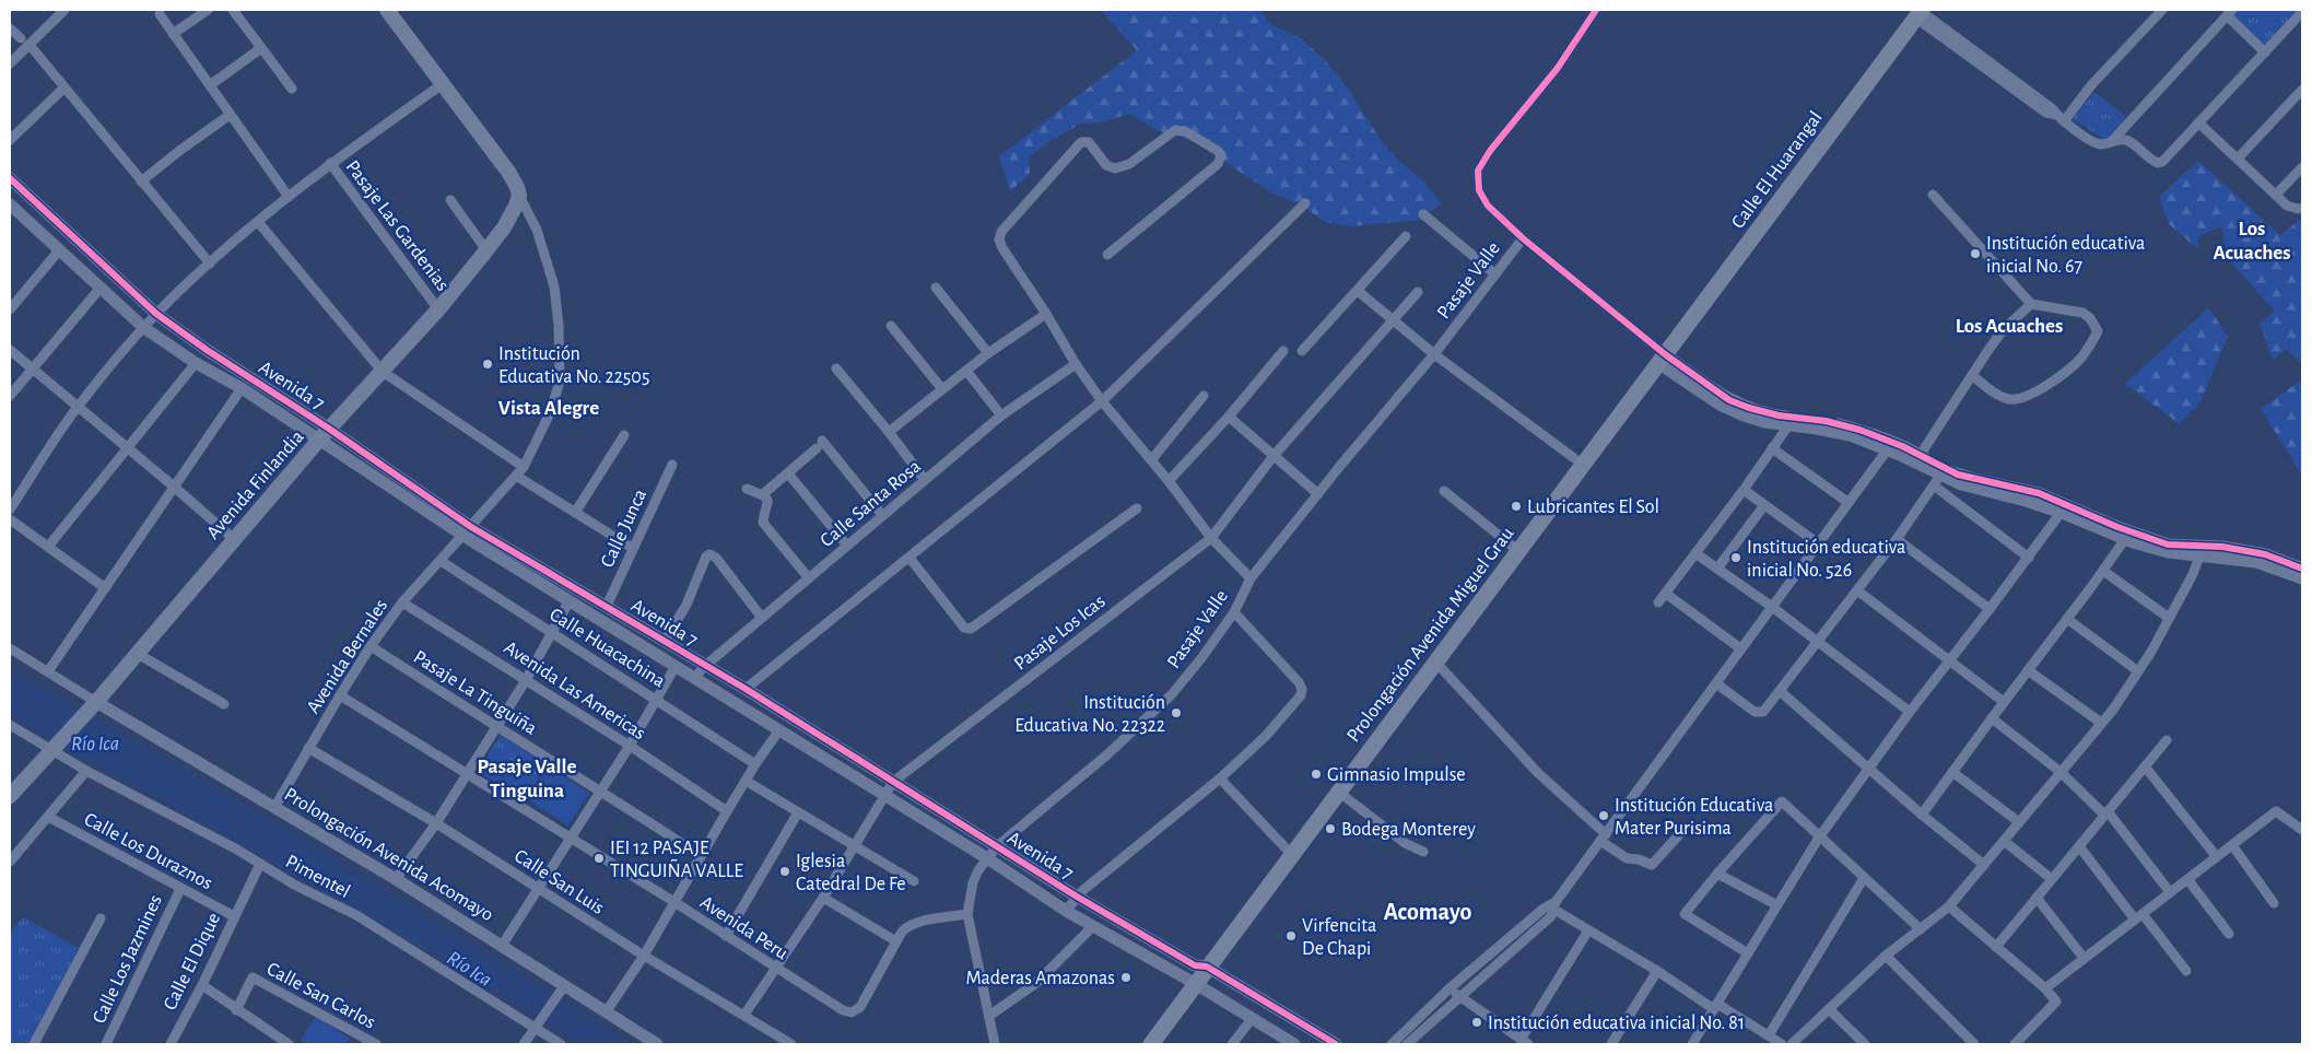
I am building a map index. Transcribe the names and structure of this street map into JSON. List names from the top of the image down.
{
  "streets": {
    "main road": ["Calle El Huarangal", "Avenida Finlandia", "Prolongación Avenida Miguel Grau"],
    "street": [
      "Pasaje Las Gardenias",
      "Pasaje Valle",
      "Avenida 7",
      "Calle Santa Rosa",
      "Calle Junca",
      "Pasaje Los Icas",
      "Calle Huacachina",
      "Avenida Bernales",
      "Avenida Las Americas",
      "Pasaje La Tinguiña",
      "Calle Los Duraznos",
      "Prolongación Avenida Acomayo",
      "Pimentel",
      "Calle San Luis",
      "Avenida Peru",
      "Calle Los Jazmines",
      "Calle El Dique",
      "Calle San Carlos"
    ]
  },
  "crossings": [
    ["Calle El Huarangal", "Prolongación Avenida Miguel Grau"],
    ["Pasaje Las Gardenias", "Avenida Finlandia"],
    ["Pasaje Valle", "Avenida 7"],
    ["Avenida 7", "Avenida Finlandia"],
    ["Avenida 7", "Calle Santa Rosa"],
    ["Avenida 7", "Calle Junca"],
    ["Avenida 7", "Pasaje Los Icas"],
    ["Avenida 7", "Prolongación Avenida Miguel Grau"],
    ["Avenida 7", "Avenida Bernales"],
    ["Avenida Finlandia", "Avenida Bernales"],
    ["Avenida Finlandia", "Prolongación Avenida Acomayo"],
    ["Avenida Finlandia", "Pimentel"],
    ["Pasaje Los Icas", "Calle San Luis"],
    ["Pasaje Los Icas", "Avenida Peru"],
    ["Calle Huacachina", "Avenida Bernales"],
    ["Avenida Bernales", "Avenida Las Americas"],
    ["Avenida Bernales", "Pasaje La Tinguiña"],
    ["Avenida Bernales", "Prolongación Avenida Acomayo"],
    ["Avenida Bernales", "Calle San Luis"],
    ["Avenida Bernales", "Avenida Peru"],
    ["Calle Los Duraznos", "Calle Los Jazmines"],
    ["Calle Los Duraznos", "Calle El Dique"],
    ["Pimentel", "Calle El Dique"]
  ],
  "districts": [
    "Los Acuaches",
    "Los Acuaches",
    "Vista Alegre",
    "Pasaje Valle Tinguina",
    "Acomayo"
  ],
  "water": ["Río Ica"],
  "places": [
    "Institución educativa inicial No. 67",
    "Institución Educativa No. 22505",
    "Lubricantes El Sol",
    "Institución educativa inicial No. 526",
    "Institución Educativa No. 22322",
    "Gimnasio Impulse",
    "Institución Educativa Mater Purisima",
    "Bodega Monterey",
    "IEI 12 PASAJE TINGUIÑA VALLE",
    "Iglesia Catedral De Fe",
    "Virfencita De Chapi",
    "Maderas Amazonas",
    "Institución educativa inicial No. 81"
  ]
}
